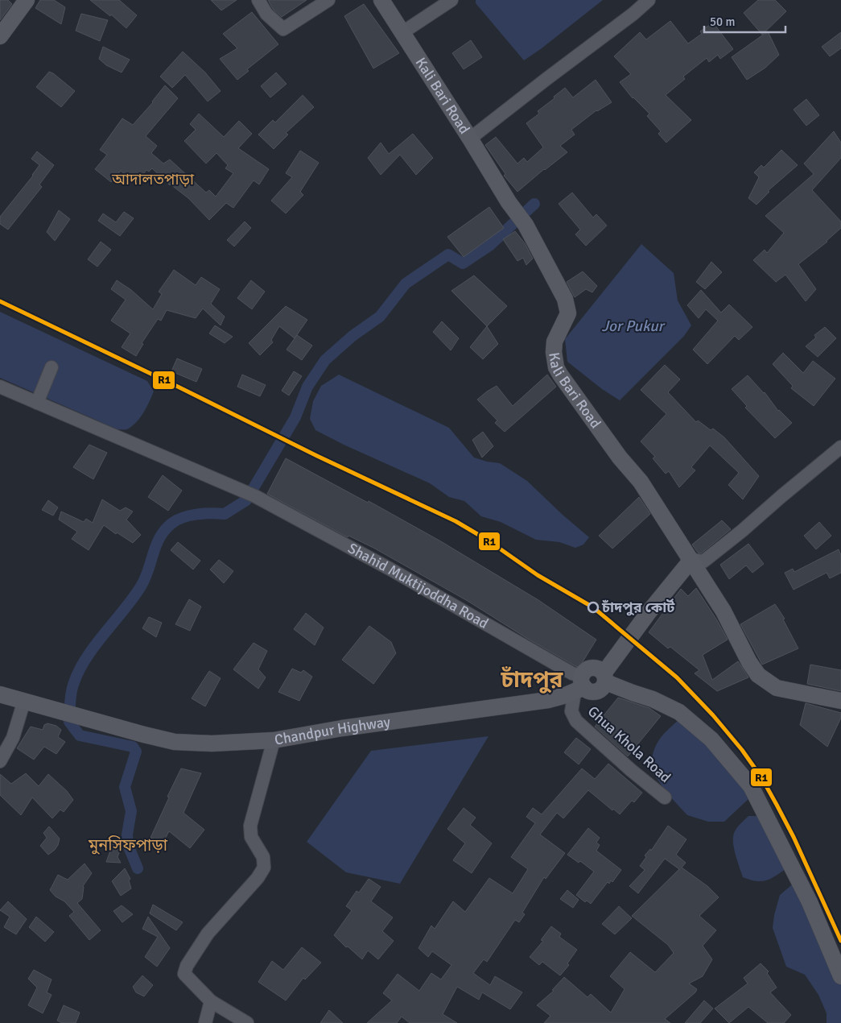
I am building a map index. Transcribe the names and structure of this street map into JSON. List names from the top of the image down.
{
  "streets": {
    "main road": ["Kali Bari Road", "Chandpur Highway"],
    "street": ["Shahid Muktijoddha Road", "Ghua Khola Road"]
  },
  "crossings": [
    ["Shahid Muktijoddha Road", "Chandpur Highway"],
    ["Shahid Muktijoddha Road", "Ghua Khola Road"],
    ["Chandpur Highway", "Ghua Khola Road"]
  ],
  "districts": ["আদালতপাড়া", "চাঁদপুর", "মুনসিফপাড়া"],
  "water": ["Jor Pukur"],
  "places": ["চাঁদপুর কোর্ট"],
  "lines": ["transit line R1"],
  "scale_bar": "50 m"
}
